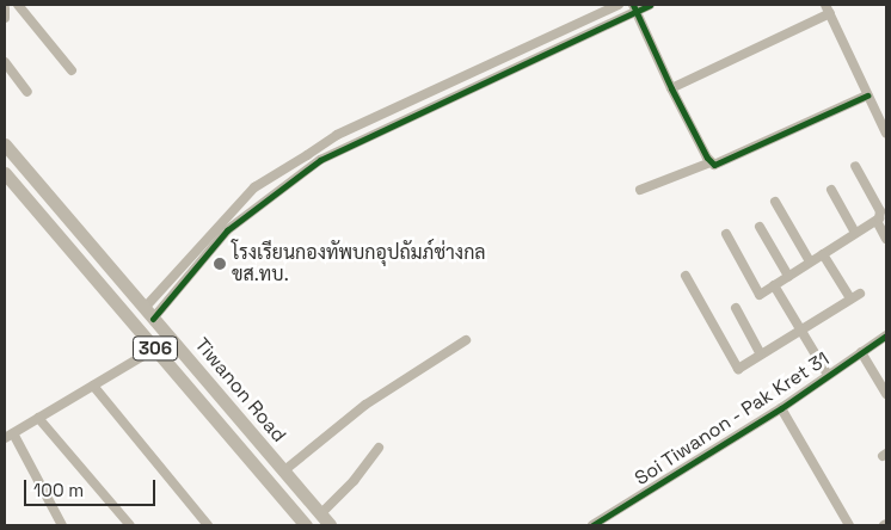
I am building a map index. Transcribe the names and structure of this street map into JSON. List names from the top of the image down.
{
  "streets": {
    "main road": ["306", "Tiwanon Road"],
    "street": ["Soi Tiwanon - Pak Kret 31"]
  },
  "places": ["โรงเรียนกองทัพบกอุปถัมภ์ช่างกล ขส.ทบ."],
  "scale_bar": "100 m"
}
